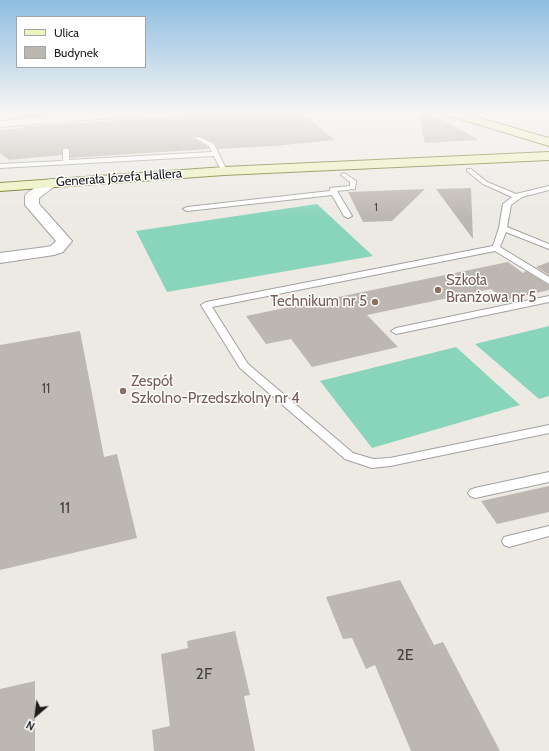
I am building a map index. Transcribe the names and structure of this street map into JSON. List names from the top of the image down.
{
  "streets": {
    "main road": ["Generała Józefa Hallera"]
  },
  "places": ["Szkoła Branżowa nr 5", "Technikum nr 5", "Zespół Szkolno-Przedszkolny nr 4"],
  "house_numbers": [
    "1",
    "11",
    "11",
    "2E",
    "2F"
  ],
  "legend": ["Ulica", "Budynek"],
  "north": "bottom left"
}
